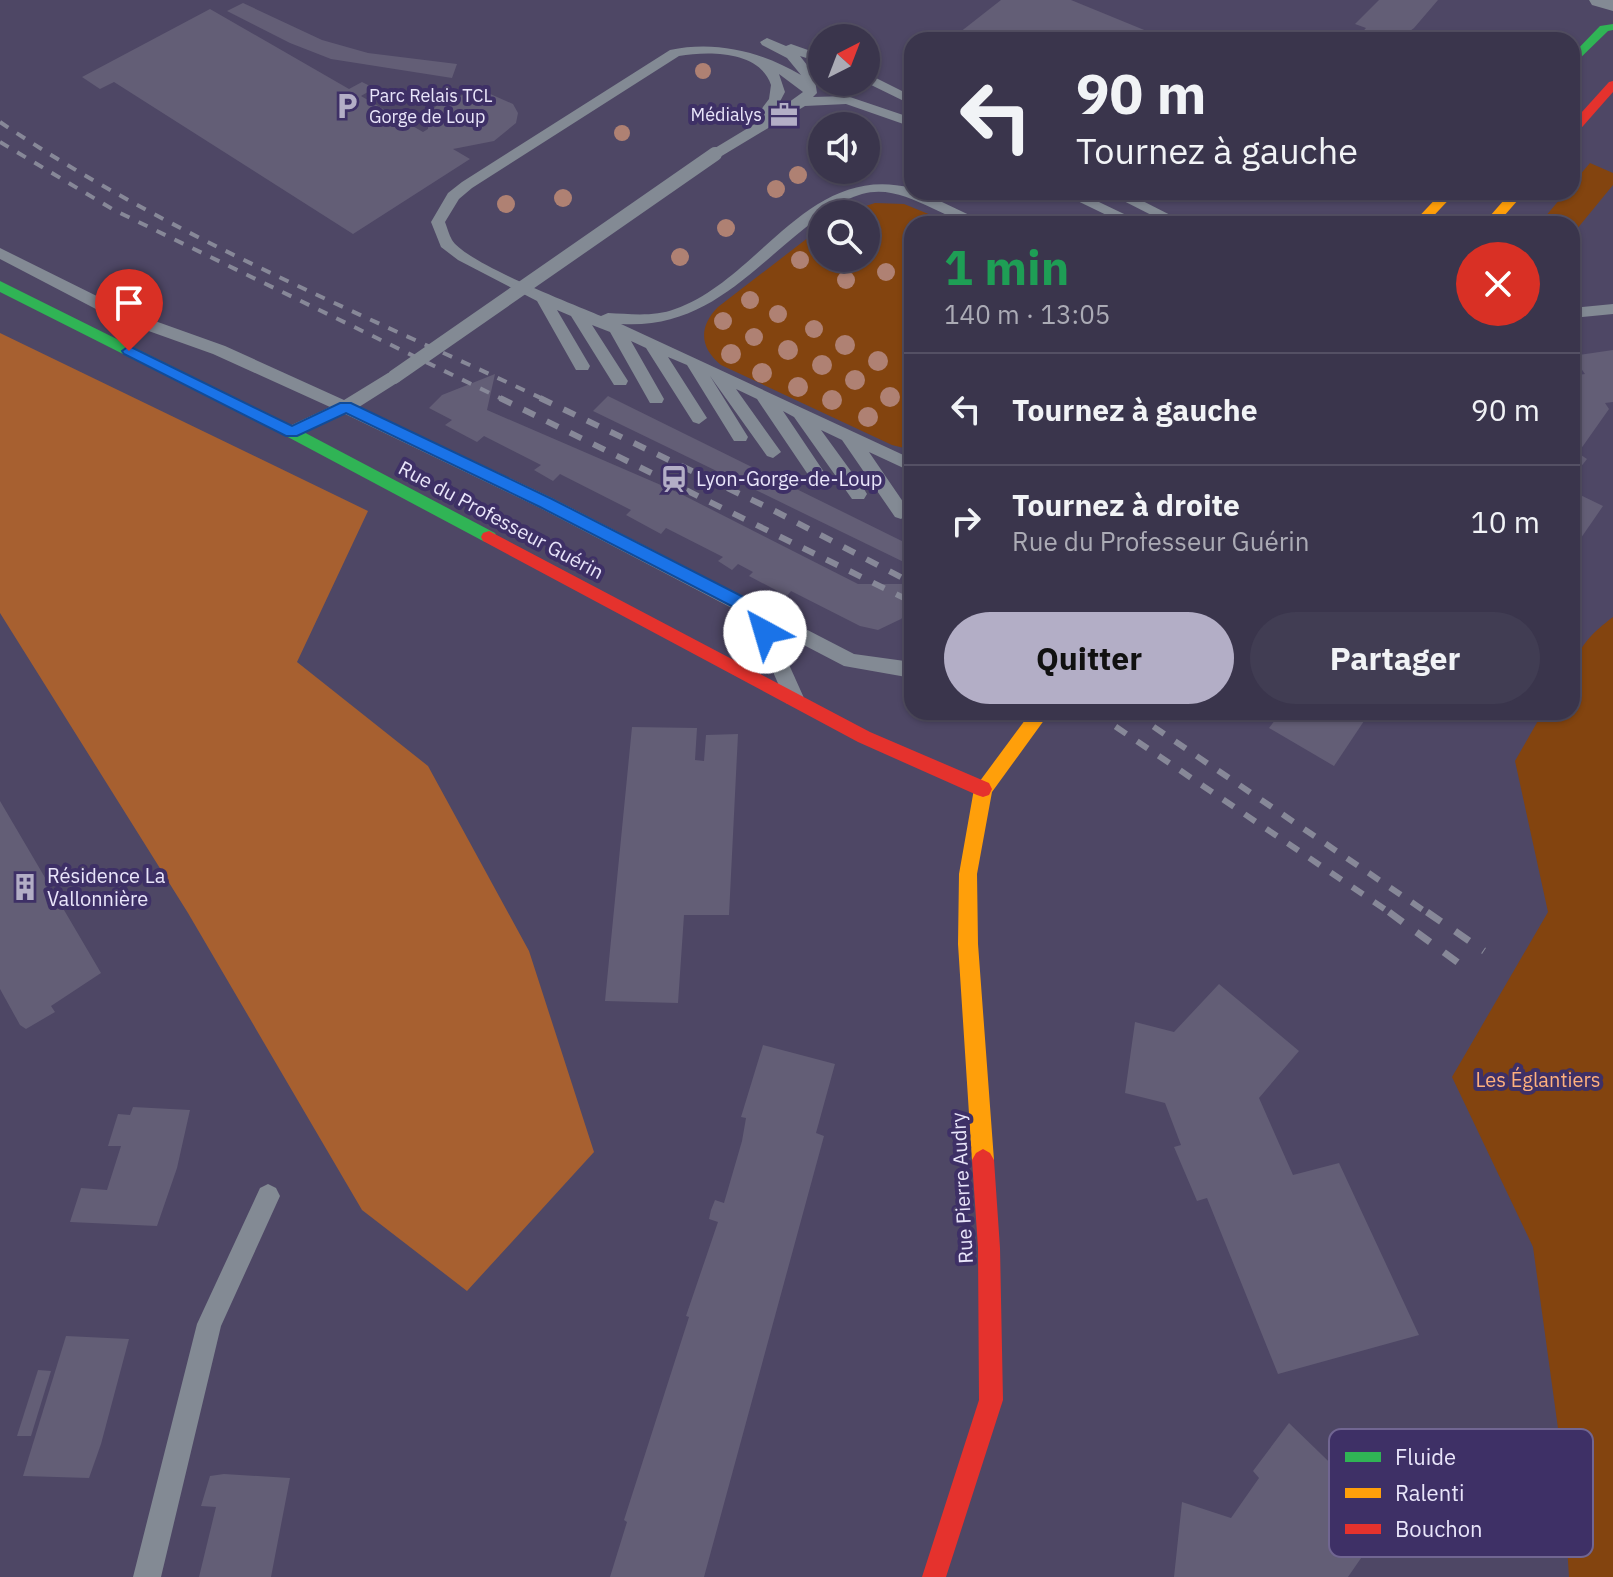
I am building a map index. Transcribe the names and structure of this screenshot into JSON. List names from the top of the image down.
{
  "streets": {
    "main road": ["Rue du Professeur Guérin", "Rue Pierre Audry"]
  },
  "crossings": [
    ["Rue du Professeur Guérin", "Rue Pierre Audry"]
  ],
  "parks": ["Les Églantiers"],
  "places": {
    "parking": ["Parc Relais TCL Gorge de Loup"],
    "office": ["Médialys"],
    "station": ["Lyon-Gorge-de-Loup"],
    "building": ["Résidence La Vallonnière"]
  },
  "legend": ["Fluide", "Ralenti", "Bouchon"],
  "north": "top right",
  "page": {
    "turn": ["90 m", "Tournez à gauche"],
    "heading": ["1 min", "140 m · 13:05"],
    "list": [
      {
        "name": "Tournez à gauche",
        "value": "90 m"
      },
      {
        "name": "Tournez à droite",
        "note": "Rue du Professeur Guérin",
        "value": "10 m"
      }
    ],
    "buttons": ["Quitter", "Partager"]
  }
}
